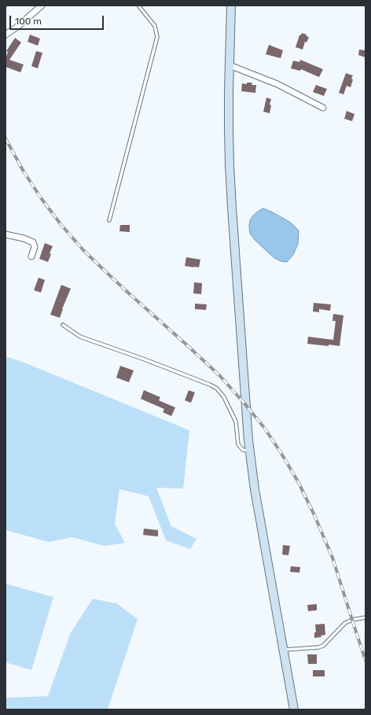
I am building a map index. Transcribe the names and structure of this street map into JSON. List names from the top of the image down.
{
  "scale_bar": "100 m"
}
